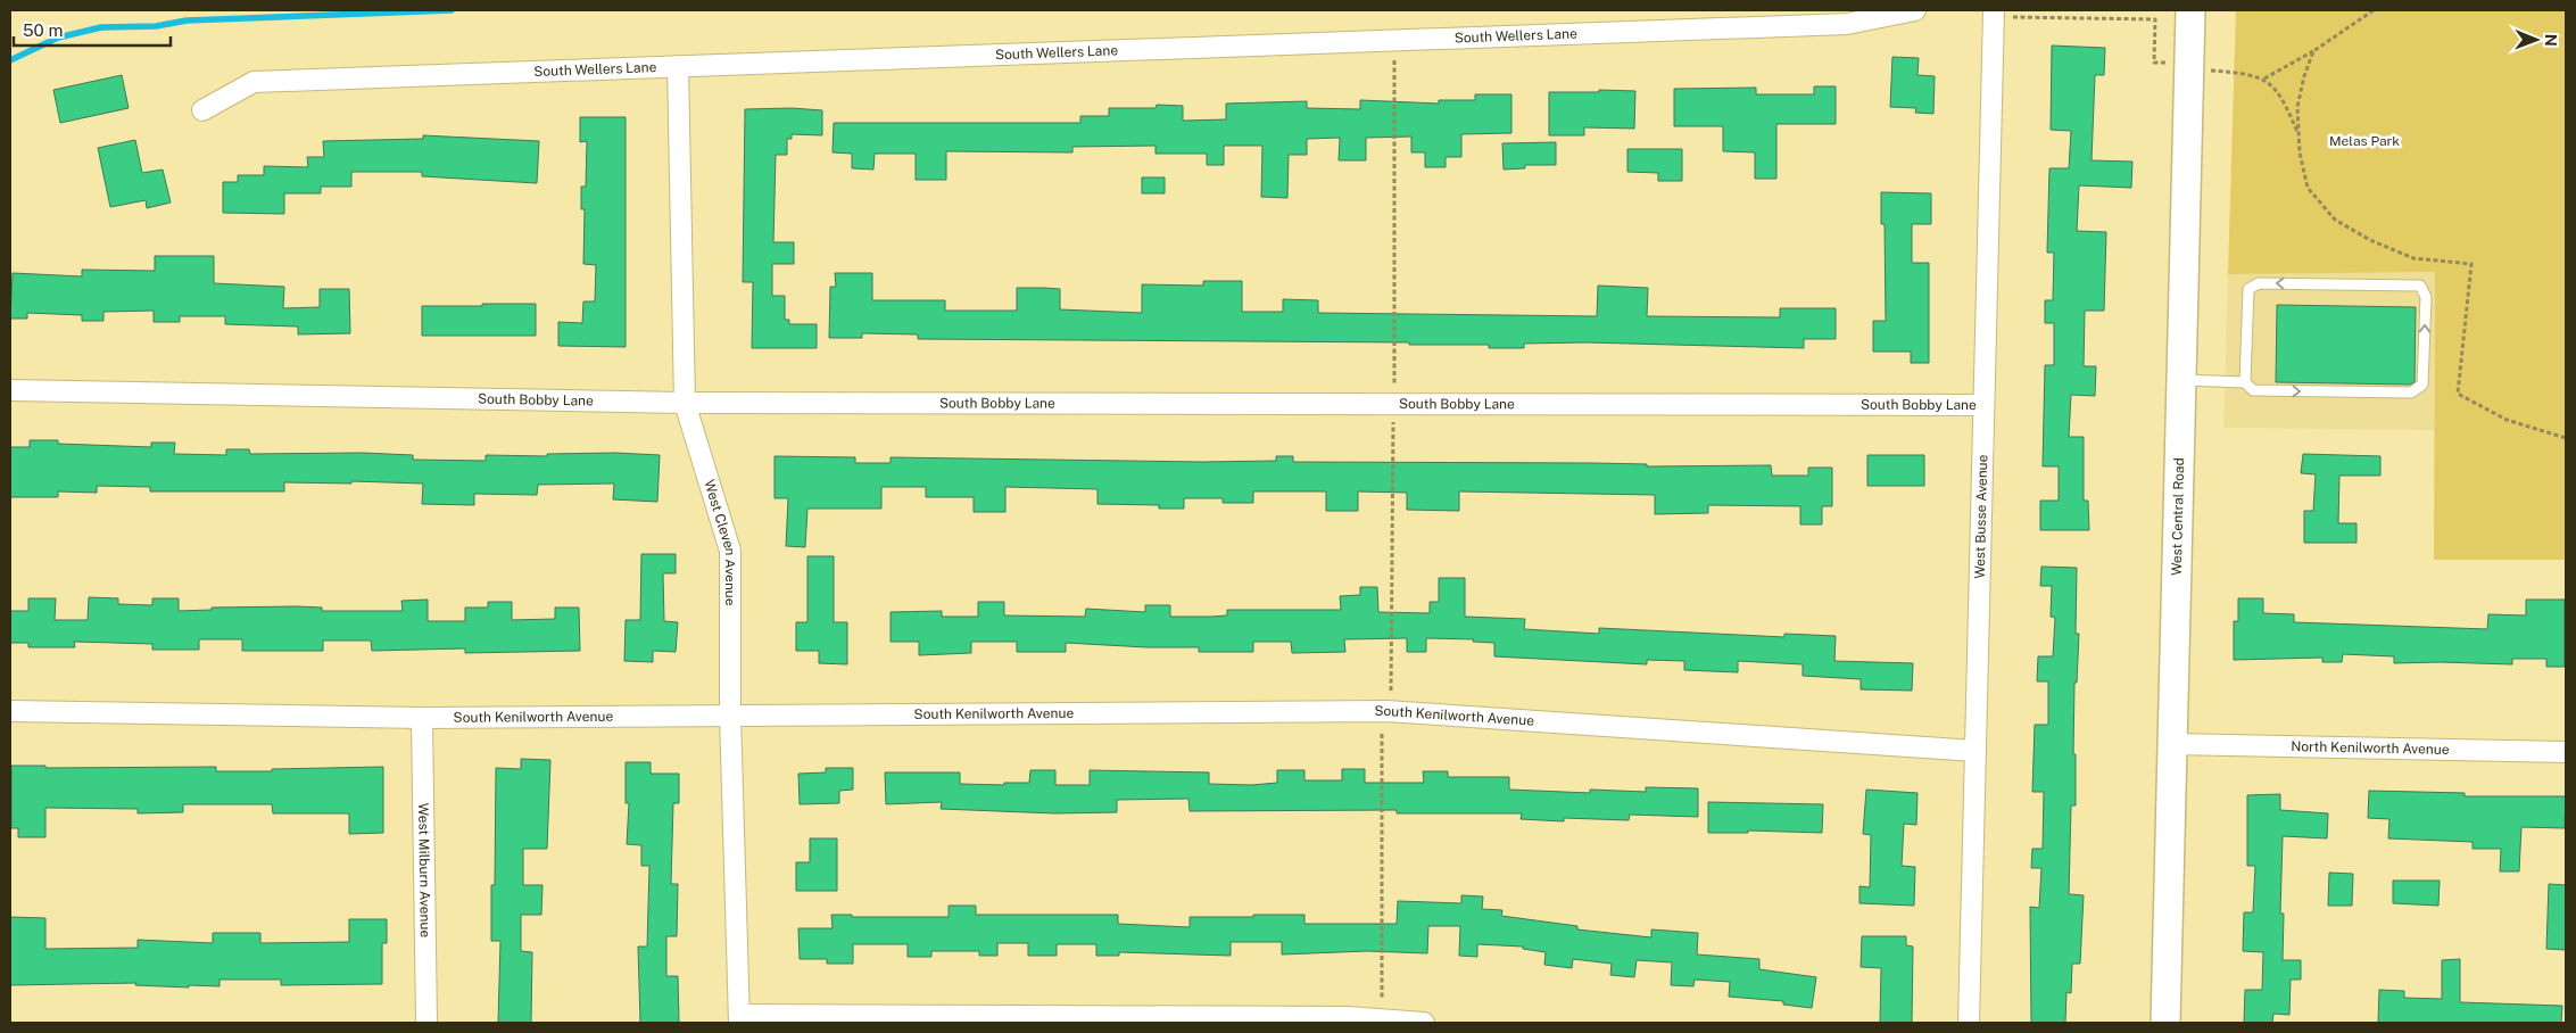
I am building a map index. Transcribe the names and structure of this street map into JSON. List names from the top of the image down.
{
  "streets": {
    "main road": ["West Central Road"],
    "street": [
      "South Wellers Lane",
      "South Bobby Lane",
      "West Busse Avenue",
      "West Cleven Avenue",
      "South Kenilworth Avenue",
      "North Kenilworth Avenue",
      "West Milburn Avenue"
    ]
  },
  "crossings": [
    ["South Wellers Lane", "West Cleven Avenue"],
    ["South Bobby Lane", "West Busse Avenue"],
    ["South Bobby Lane", "West Cleven Avenue"],
    ["West Busse Avenue", "South Kenilworth Avenue"],
    ["West Central Road", "North Kenilworth Avenue"],
    ["West Cleven Avenue", "South Kenilworth Avenue"],
    ["South Kenilworth Avenue", "West Milburn Avenue"]
  ],
  "parks": ["Melas Park"],
  "scale_bar": "50 m",
  "north": "right"
}
